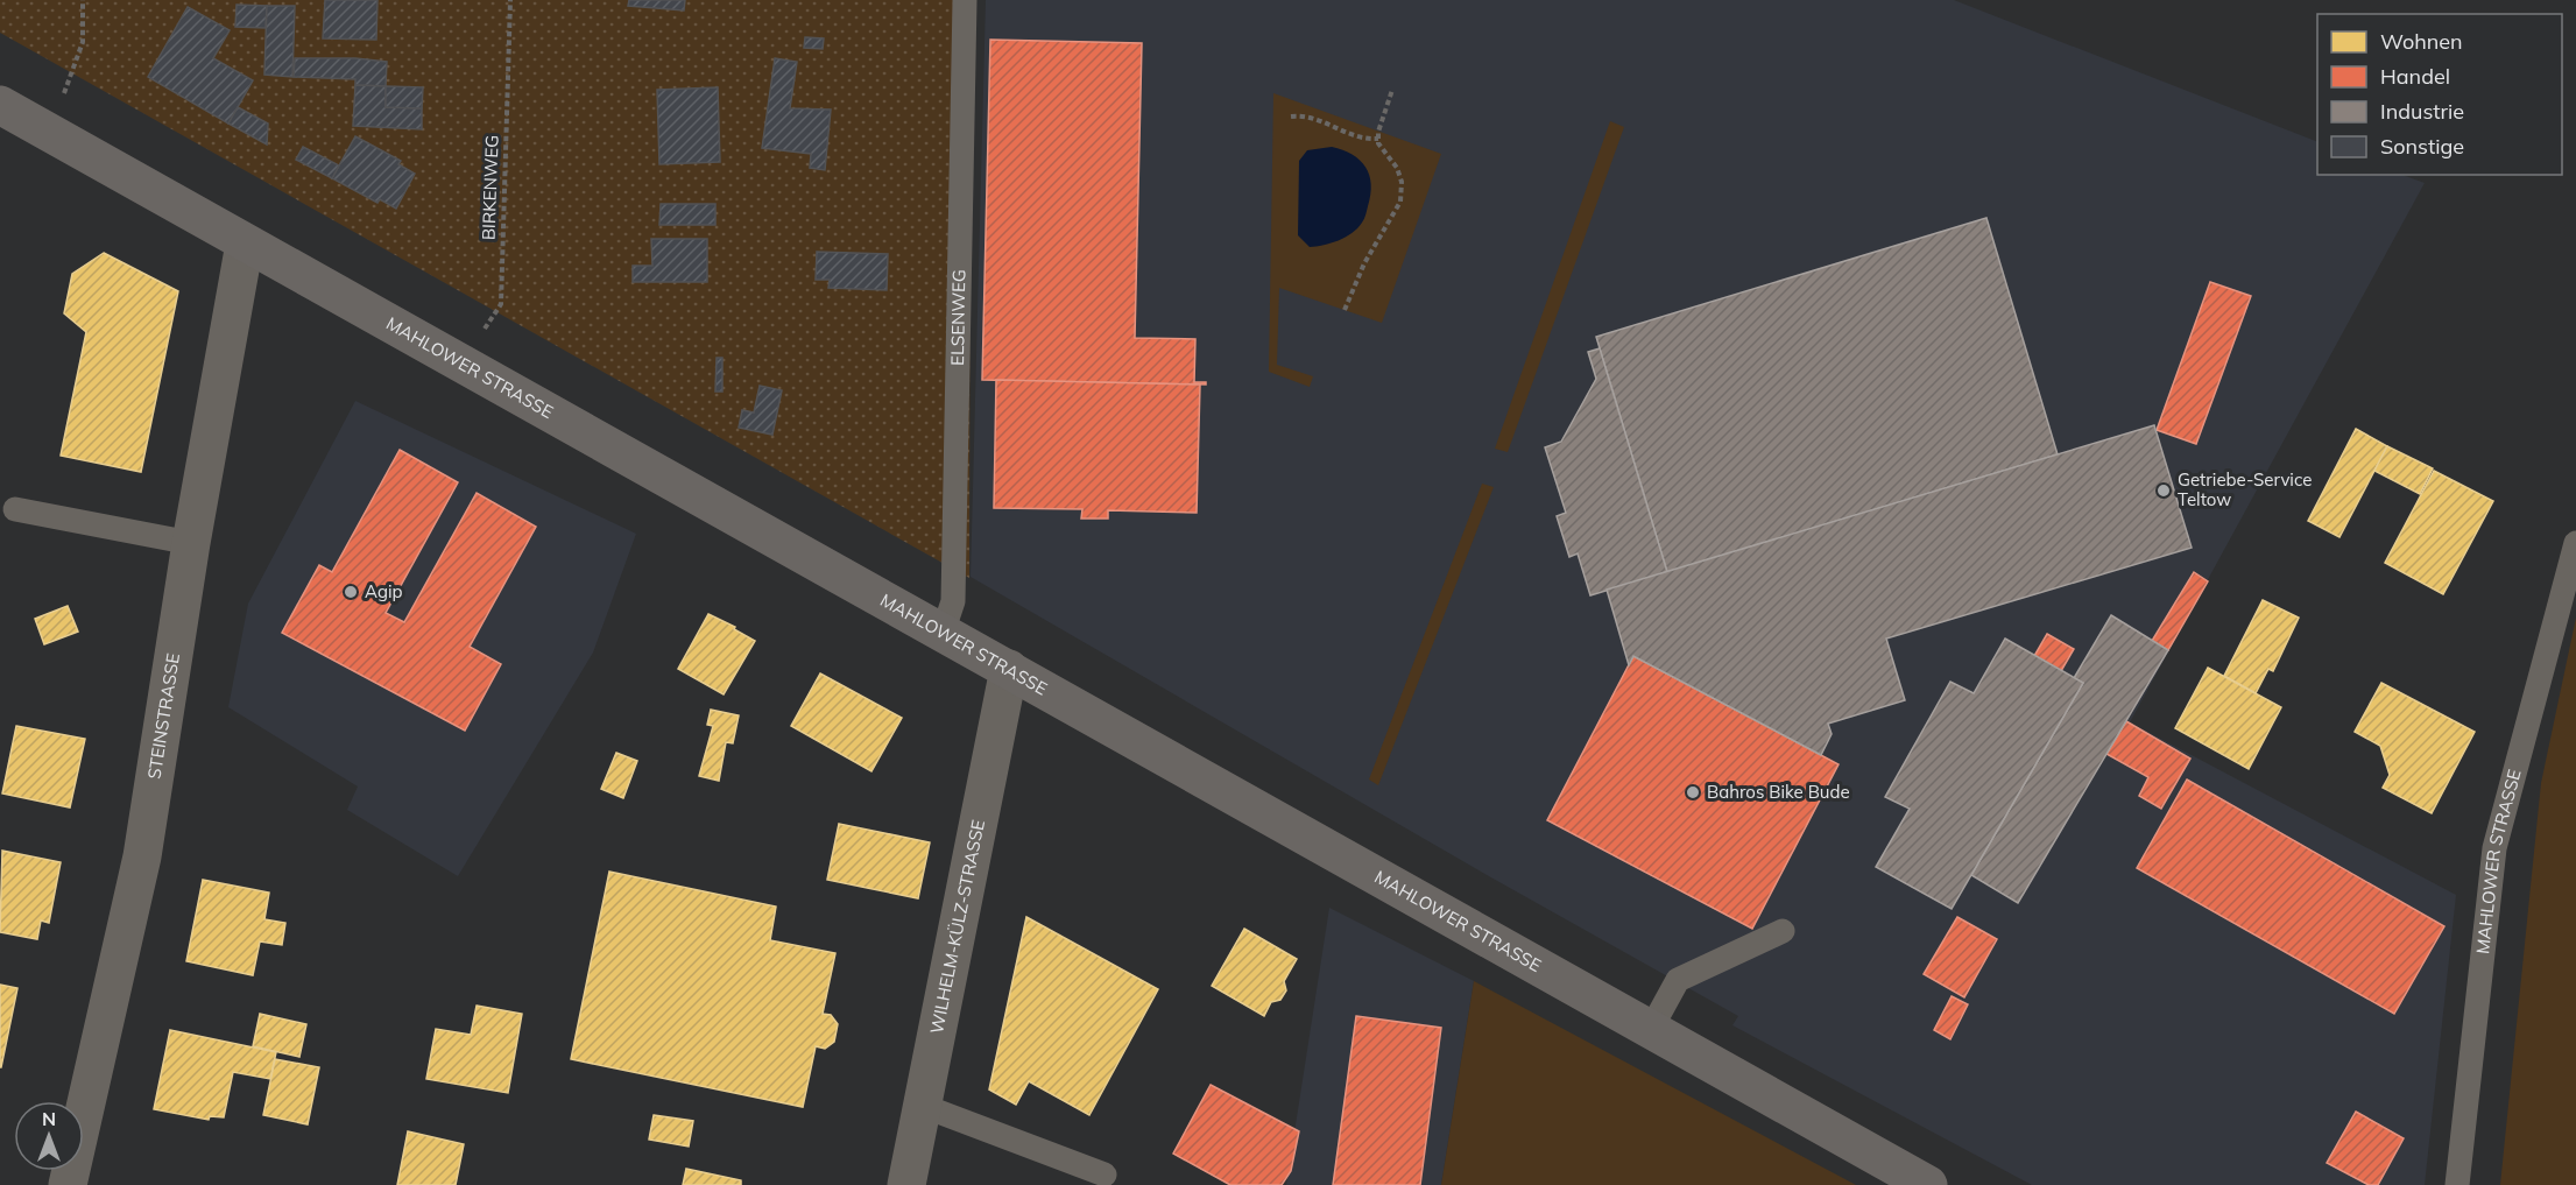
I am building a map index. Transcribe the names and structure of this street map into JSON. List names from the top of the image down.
{
  "streets": {
    "main road": ["MAHLOWER STRASSE"],
    "street": ["STEINSTRASSE", "WILHELM-KÜLZ-STRASSE"],
    "lane": ["ELSENWEG"],
    "path": ["BIRKENWEG"]
  },
  "crossings": [
    ["BIRKENWEG", "MAHLOWER STRASSE"],
    ["ELSENWEG", "MAHLOWER STRASSE"],
    ["MAHLOWER STRASSE", "STEINSTRASSE"],
    ["MAHLOWER STRASSE", "WILHELM-KÜLZ-STRASSE"]
  ],
  "places": ["Getriebe-Service Teltow", "Agip", "Bahros Bike Bude"],
  "legend": [
    "Wohnen",
    "Handel",
    "Industrie",
    "Sonstige"
  ],
  "north": "top"
}
